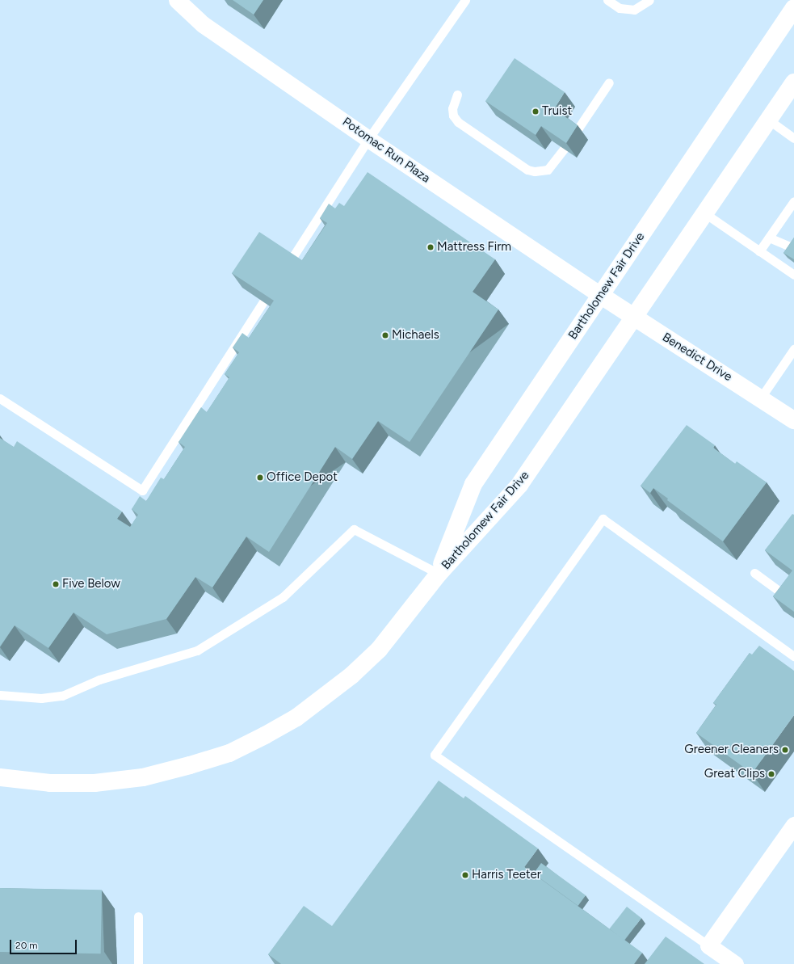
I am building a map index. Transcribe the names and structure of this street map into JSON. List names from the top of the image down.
{
  "streets": {
    "street": ["Potomac Run Plaza", "Bartholomew Fair Drive", "Benedict Drive"]
  },
  "crossings": [
    ["Potomac Run Plaza", "Bartholomew Fair Drive"],
    ["Potomac Run Plaza", "Benedict Drive"],
    ["Bartholomew Fair Drive", "Benedict Drive"]
  ],
  "places": [
    "Truist",
    "Mattress Firm",
    "Michaels",
    "Office Depot",
    "Five Below",
    "Greener Cleaners",
    "Great Clips",
    "Harris Teeter"
  ],
  "scale_bar": "20 m"
}
